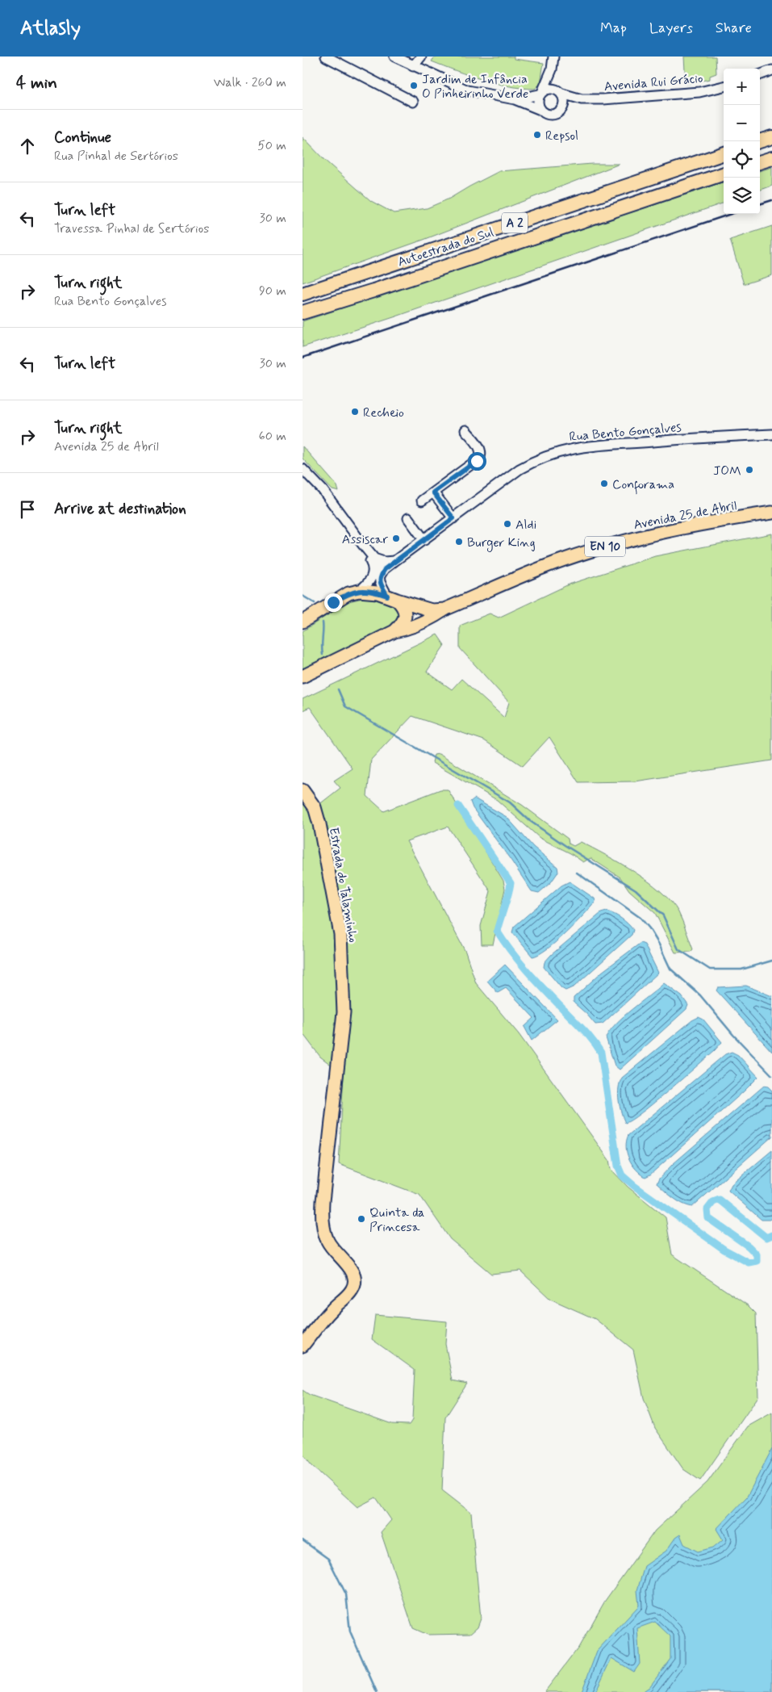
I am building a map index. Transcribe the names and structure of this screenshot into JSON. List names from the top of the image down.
{
  "streets": {
    "highway": ["A 2", "Autoestrada do Sul"],
    "main road": ["Avenida 25 de Abril", "EN 10", "Estrada do Talaminho"],
    "street": ["Avenida Rui Grácio", "Rua Bento Gonçalves"]
  },
  "places": [
    "Jardim de Infância O Pinheirinho Verde",
    "Repsol",
    "Recheio",
    "JOM",
    "Conforama",
    "Aldi",
    "Assiscar",
    "Burger King",
    "Quinta da Princesa"
  ],
  "page": {
    "header": "Atlasly",
    "nav": ["Map", "Layers", "Share"],
    "heading": ["4 min", "Walk · 260 m"],
    "map_buttons": ["+", "−"],
    "list": [
      ["Continue", "Rua Pinhal de Sertórios", "50 m"],
      ["Turn left", "Travessa Pinhal de Sertórios", "30 m"],
      ["Turn right", "Rua Bento Gonçalves", "90 m"],
      ["Turn left", "30 m"],
      ["Turn right", "Avenida 25 de Abril", "60 m"],
      "Arrive at destination"
    ]
  }
}
